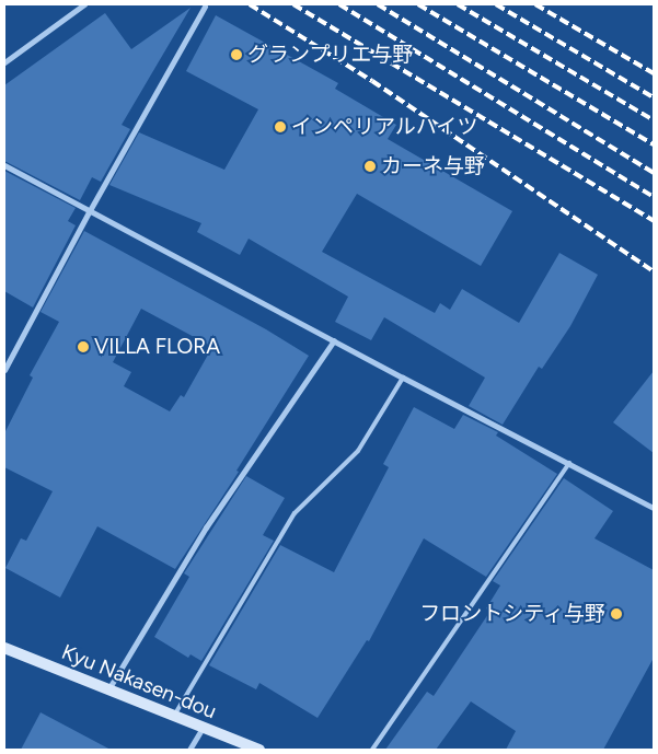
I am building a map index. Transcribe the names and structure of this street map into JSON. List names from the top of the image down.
{
  "streets": {
    "main road": ["Kyu Nakasen-dou"]
  },
  "places": [
    "グランプリエ与野",
    "インペリアルハイツ",
    "カーネ与野",
    "VILLA FLORA",
    "フロントシティ与野"
  ]
}
